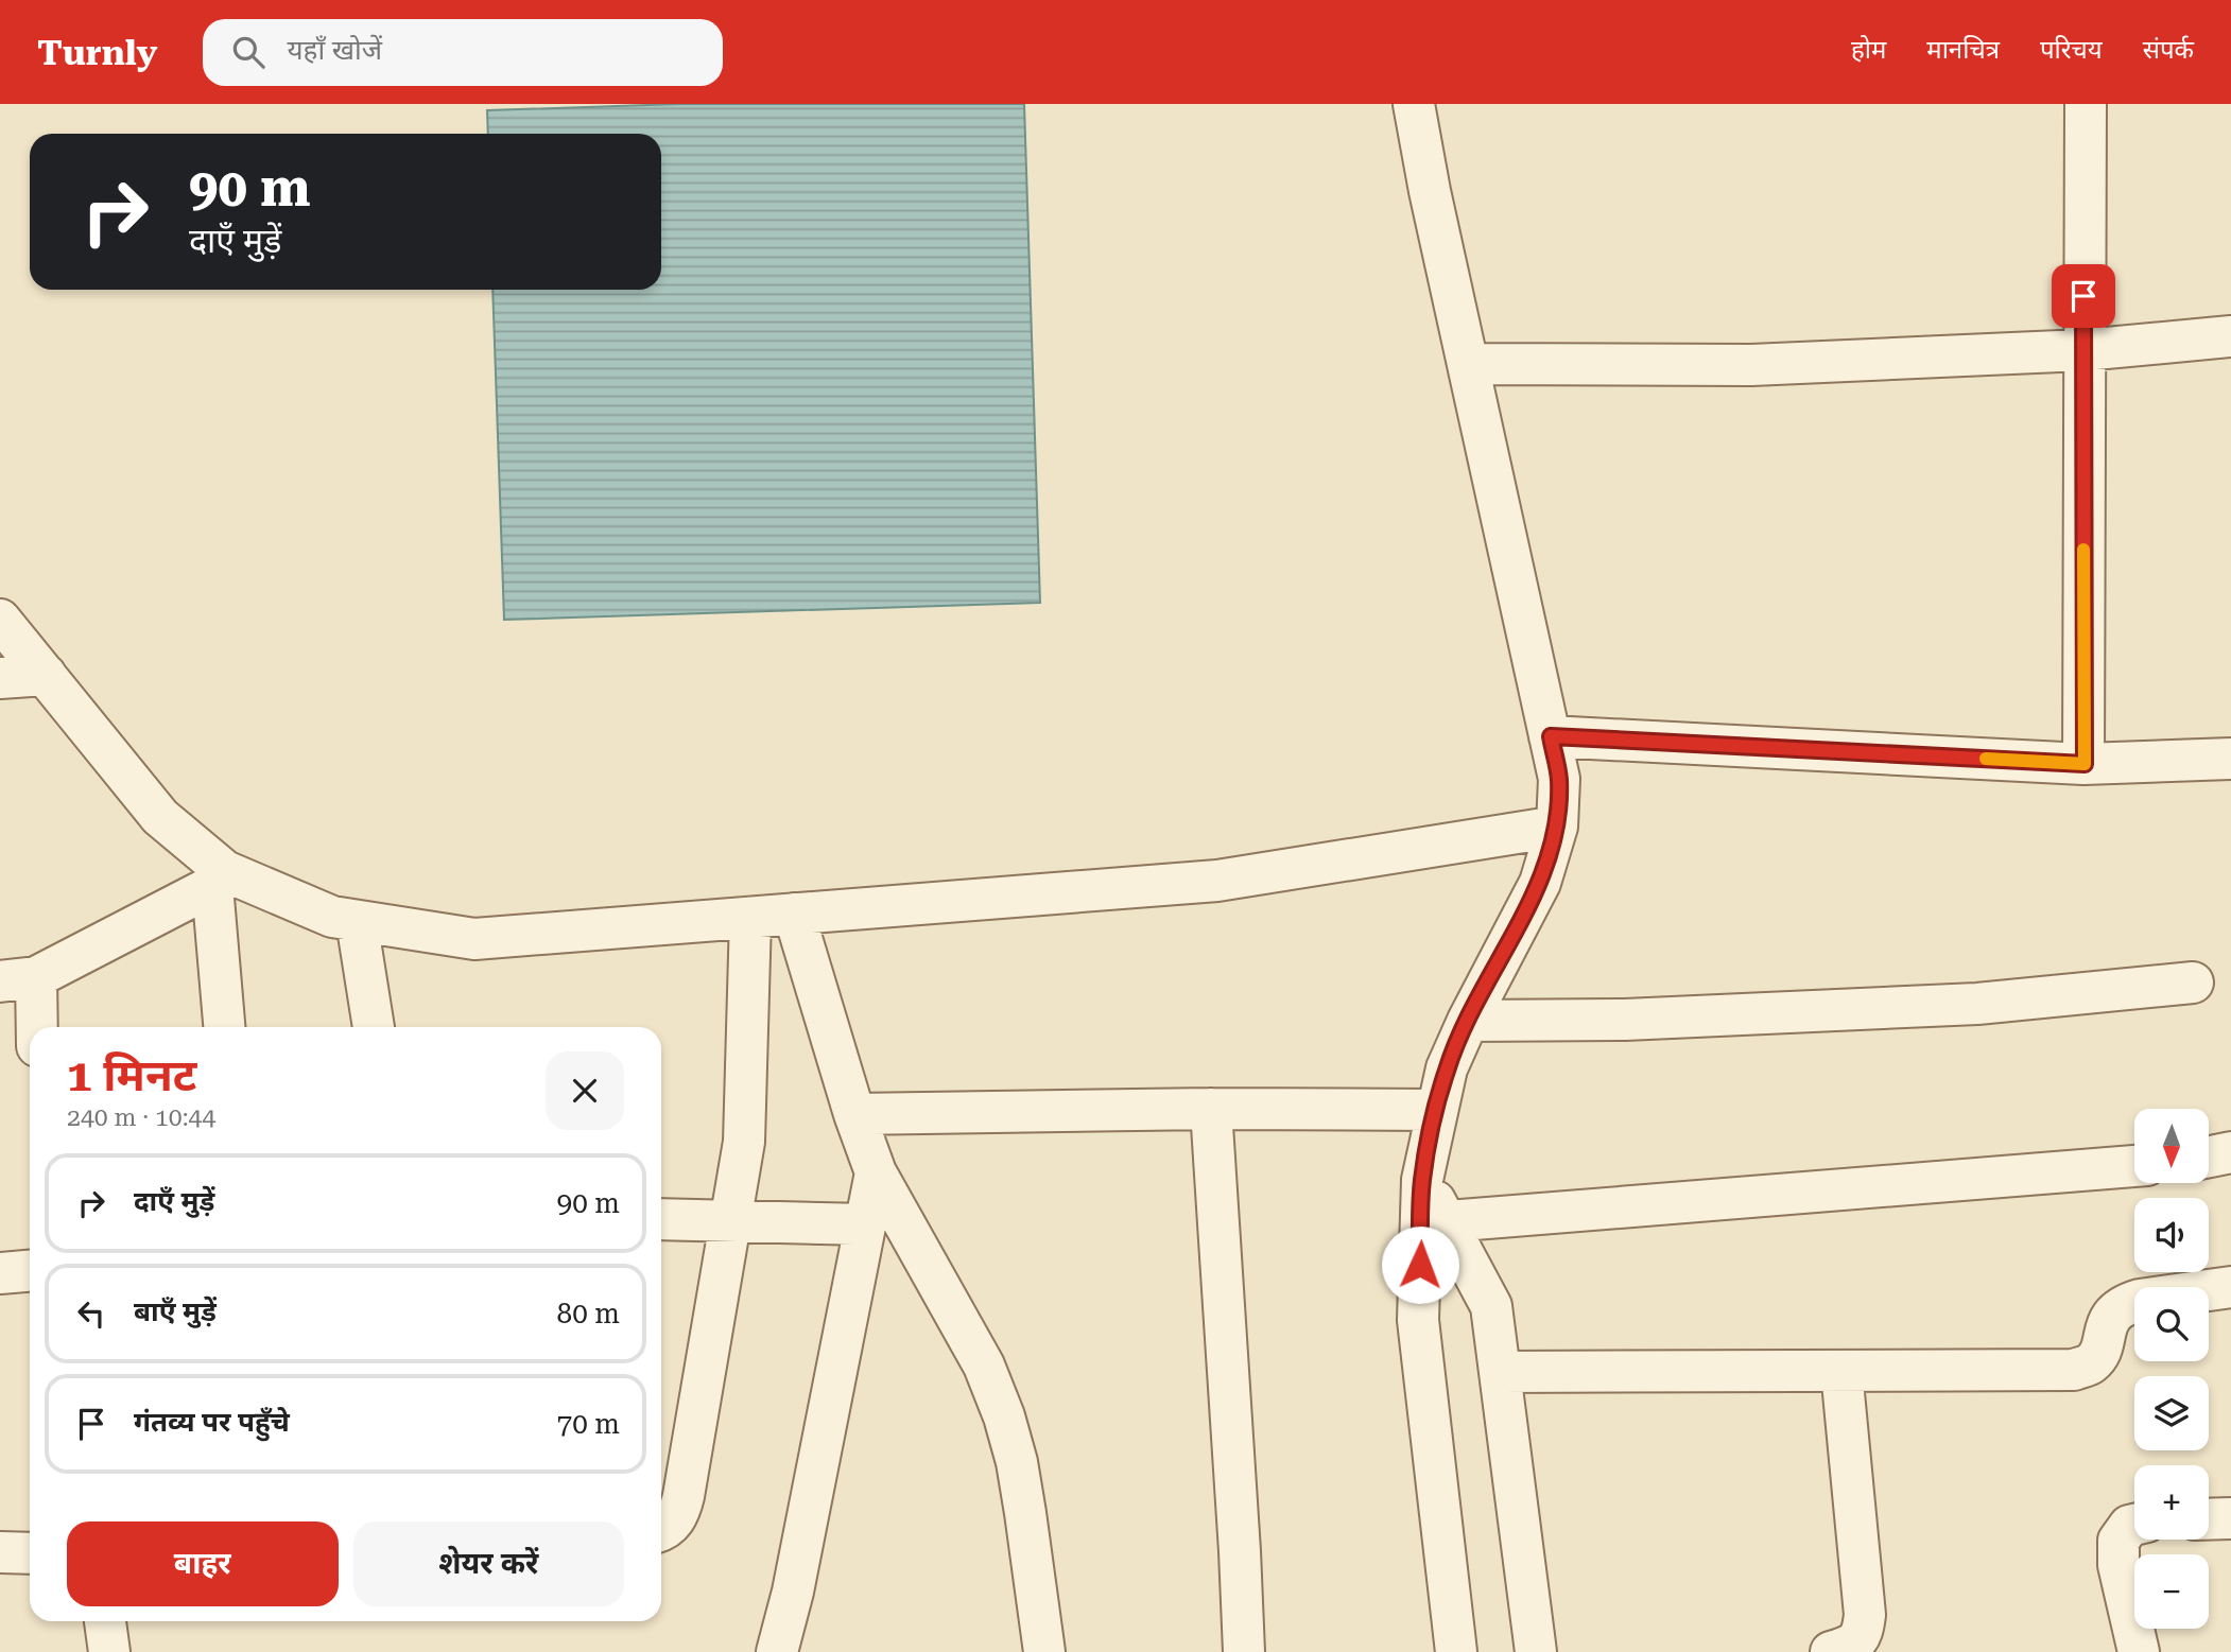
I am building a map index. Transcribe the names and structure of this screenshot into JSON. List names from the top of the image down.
{
  "north": "bottom",
  "page": {
    "header": "Turnly",
    "search": "यहाँ खोजें",
    "nav": [
      "होम",
      "मानचित्र",
      "परिचय",
      "संपर्क"
    ],
    "turn": ["90 m", "दाएँ मुड़ें"],
    "heading": ["1 मिनट", "240 m · 10:44"],
    "map_buttons": ["+", "−"],
    "list": [
      {
        "name": "दाएँ मुड़ें",
        "value": "90 m"
      },
      {
        "name": "बाएँ मुड़ें",
        "value": "80 m"
      },
      {
        "name": "गंतव्य पर पहुँचे",
        "value": "70 m"
      }
    ],
    "buttons": ["बाहर", "शेयर करें"]
  }
}
